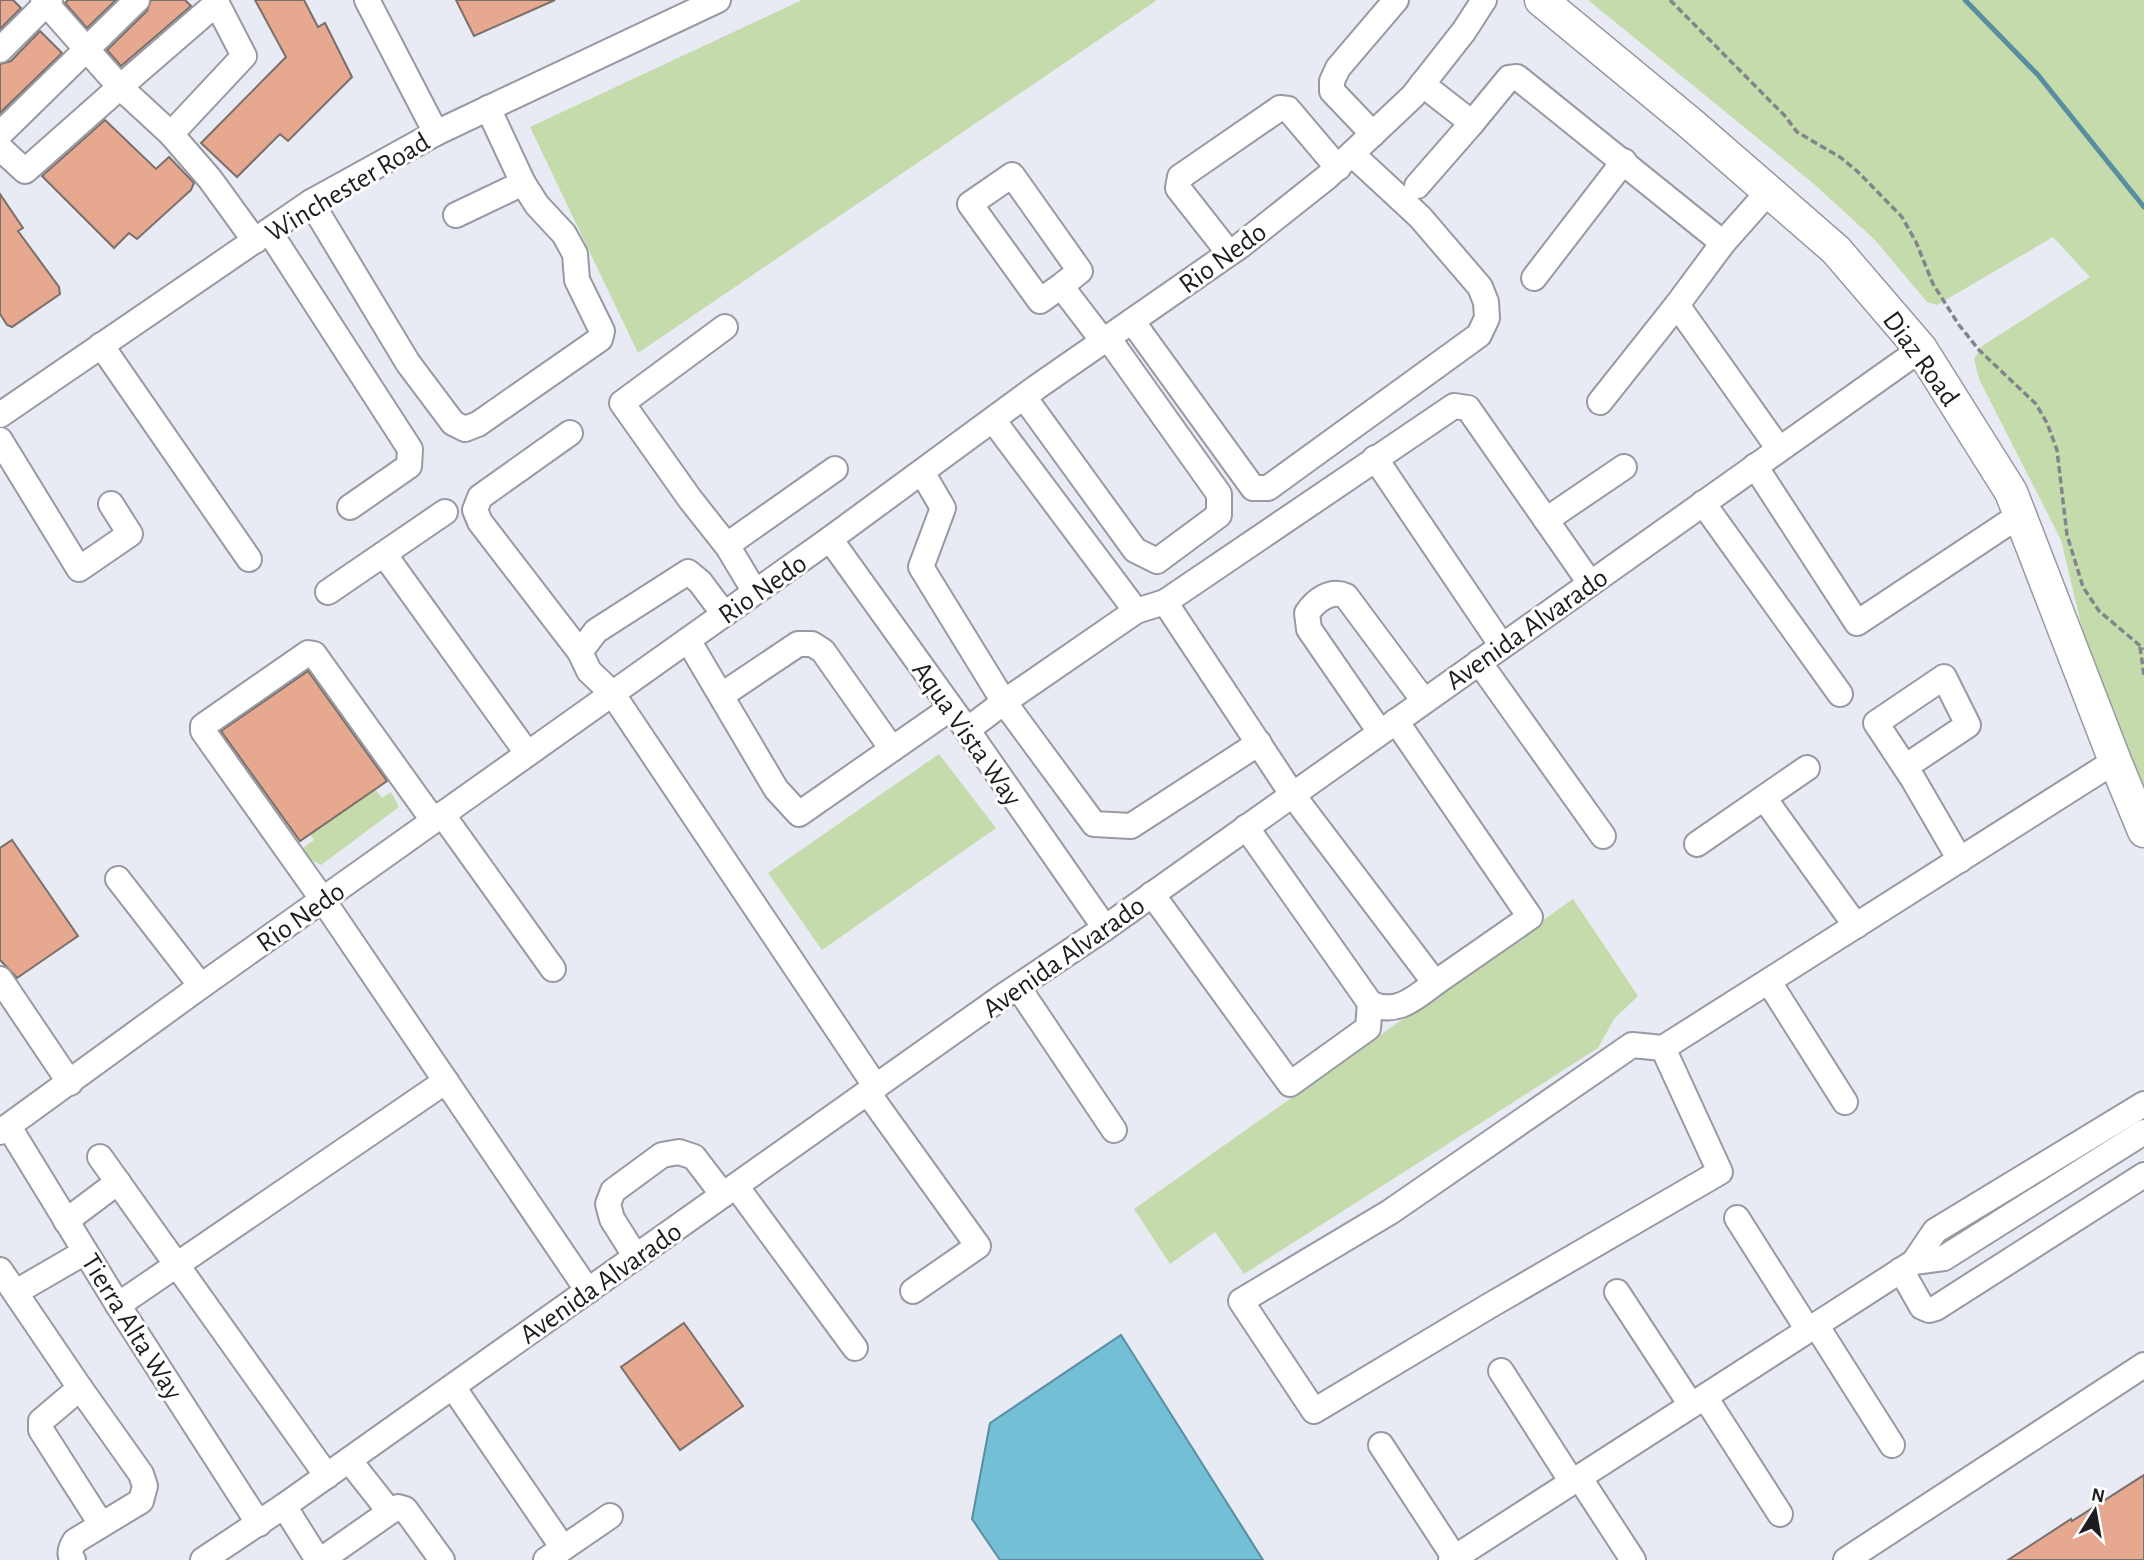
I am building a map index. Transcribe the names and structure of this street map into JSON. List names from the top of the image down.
{
  "streets": {
    "main road": ["Diaz Road"],
    "street": [
      "Winchester Road",
      "Rio Nedo",
      "Avenida Alvarado",
      "Aqua Vista Way",
      "Tierra Alta Way"
    ]
  },
  "crossings": [
    ["Rio Nedo", "Aqua Vista Way"],
    ["Rio Nedo", "Tierra Alta Way"],
    ["Diaz Road", "Avenida Alvarado"],
    ["Avenida Alvarado", "Aqua Vista Way"],
    ["Avenida Alvarado", "Tierra Alta Way"]
  ],
  "north": "top"
}
